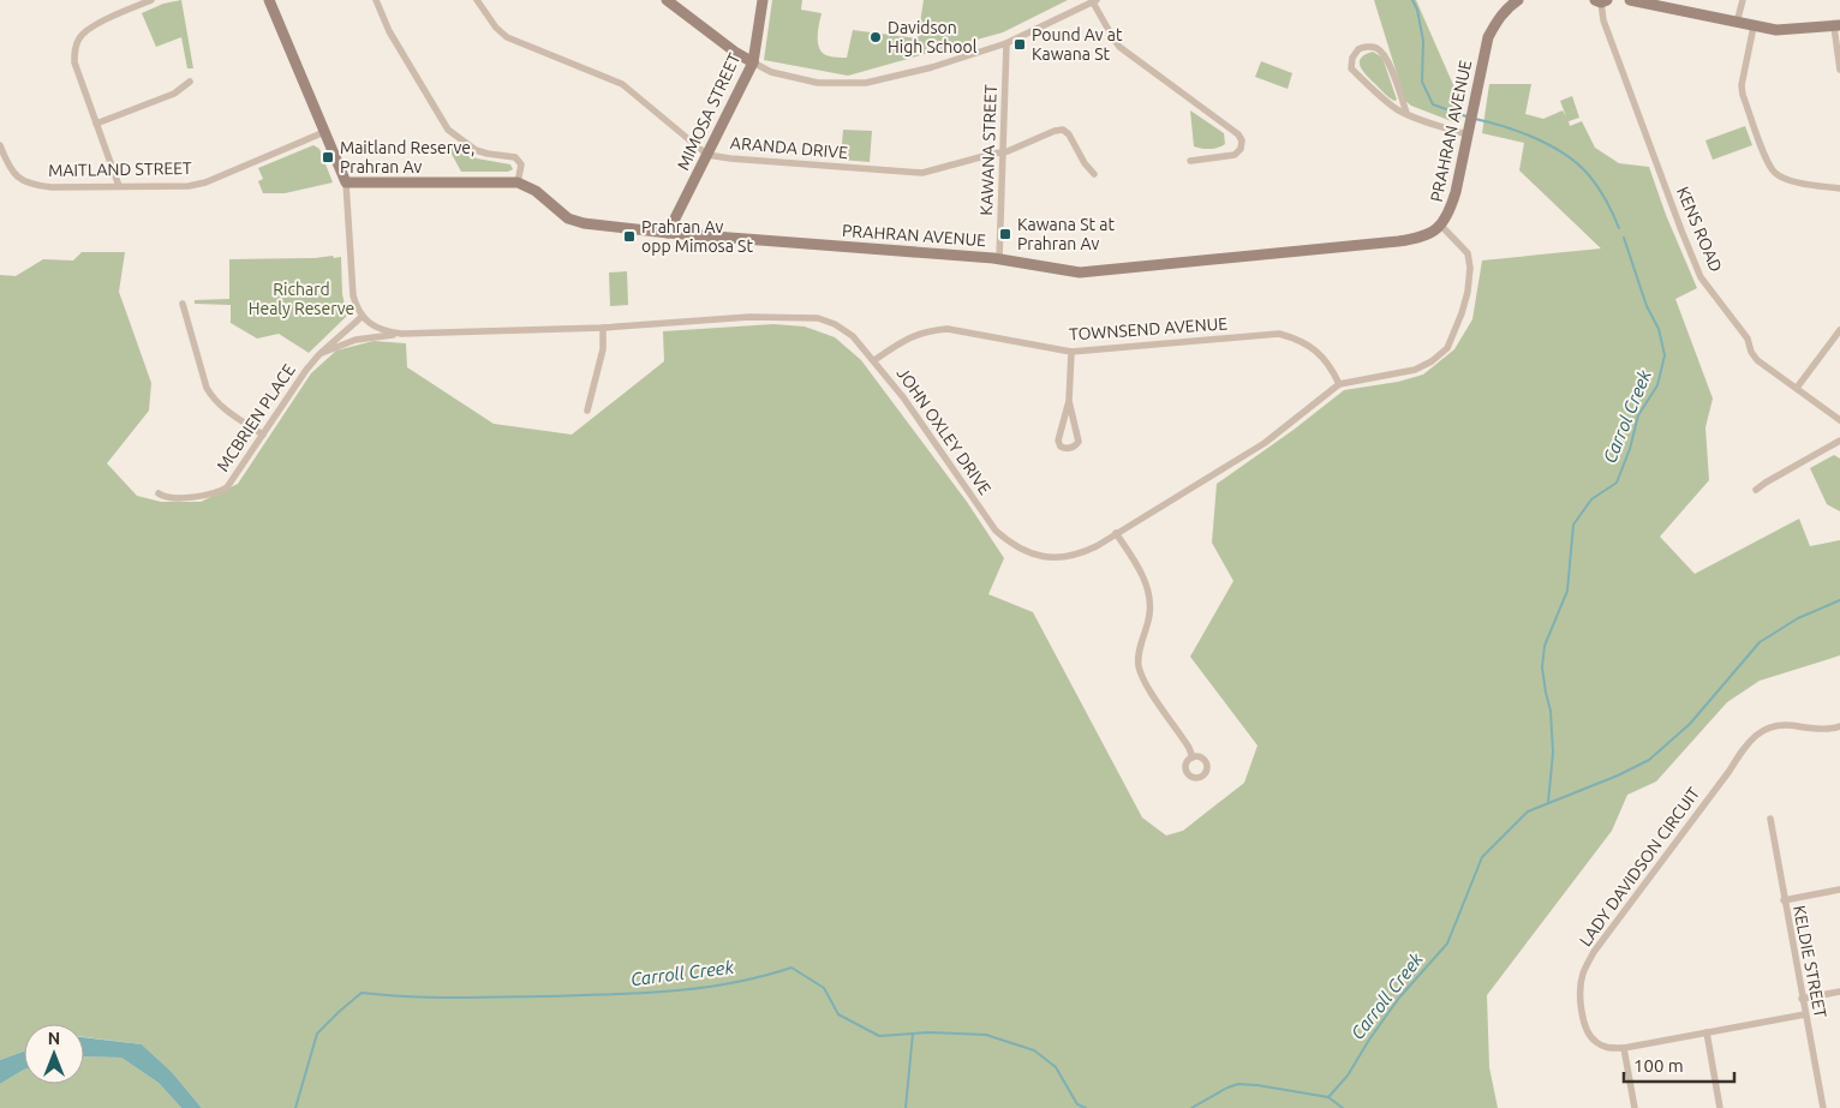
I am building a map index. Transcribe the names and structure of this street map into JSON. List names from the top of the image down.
{
  "streets": {
    "street": [
      "MIMOSA STREET",
      "PRAHRAN AVENUE",
      "ARANDA DRIVE",
      "KAWANA STREET",
      "MAITLAND STREET",
      "KENS ROAD",
      "TOWNSEND AVENUE",
      "MCBRIEN PLACE",
      "JOHN OXLEY DRIVE",
      "LADY DAVIDSON CIRCUIT",
      "KELDIE STREET"
    ]
  },
  "crossings": [
    ["MIMOSA STREET", "PRAHRAN AVENUE"],
    ["MIMOSA STREET", "ARANDA DRIVE"],
    ["PRAHRAN AVENUE", "KAWANA STREET"],
    ["PRAHRAN AVENUE", "JOHN OXLEY DRIVE"],
    ["ARANDA DRIVE", "KAWANA STREET"],
    ["TOWNSEND AVENUE", "JOHN OXLEY DRIVE"],
    ["MCBRIEN PLACE", "JOHN OXLEY DRIVE"],
    ["LADY DAVIDSON CIRCUIT", "KELDIE STREET"]
  ],
  "water": ["Carrol Creek", "Carroll Creek"],
  "parks": ["Richard Healy Reserve"],
  "places": {
    "other": ["Davidson High School"],
    "transit": [
      "Pound Av at Kawana St",
      "Maitland Reserve, Prahran Av",
      "Kawana St at Prahran Av",
      "Prahran Av opp Mimosa St"
    ]
  },
  "scale_bar": "100 m",
  "north": "top"
}
